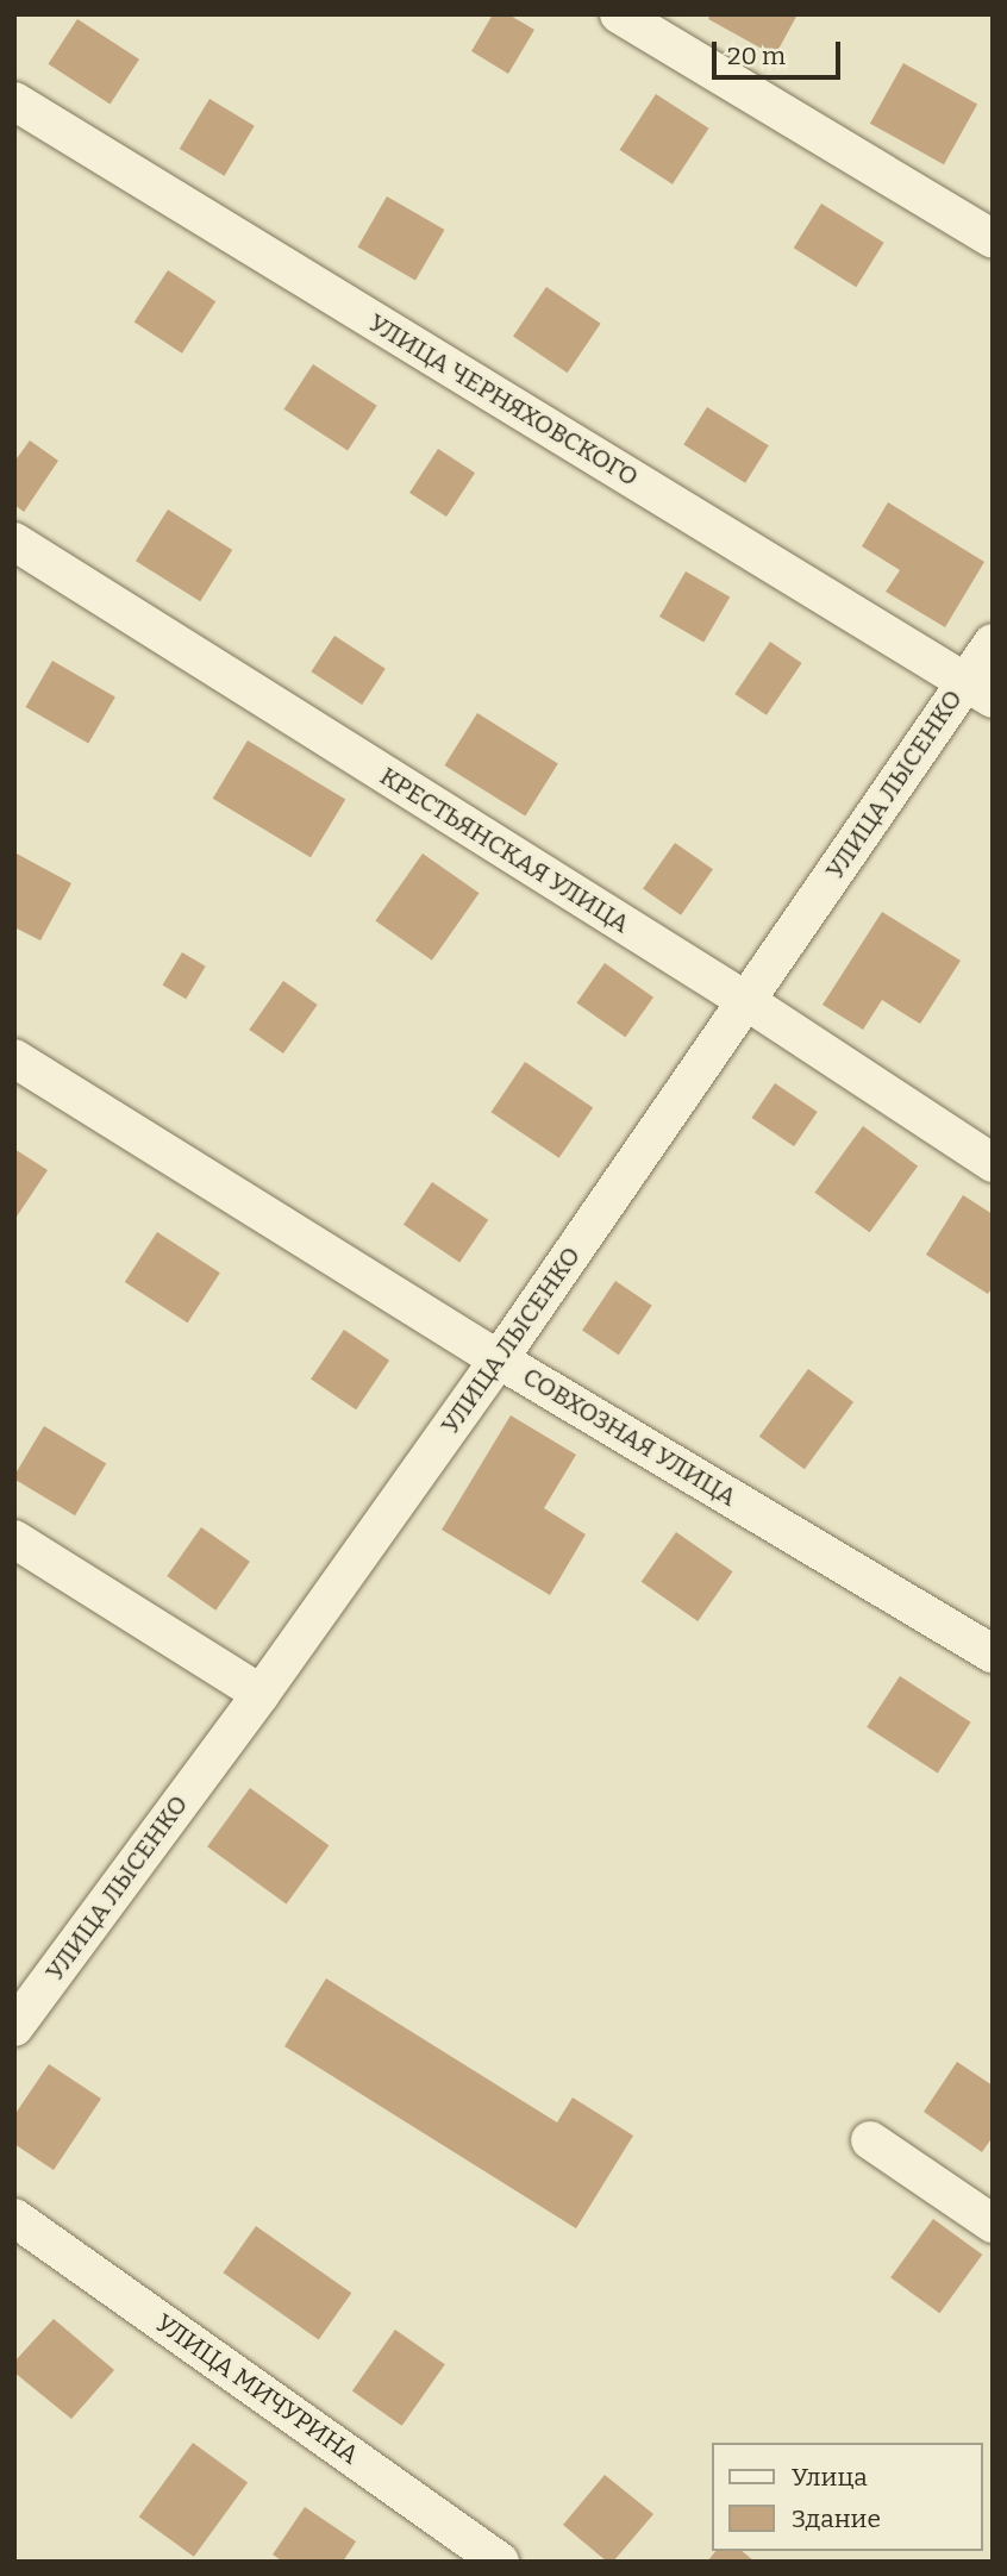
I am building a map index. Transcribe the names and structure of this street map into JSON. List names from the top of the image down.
{
  "streets": {
    "street": [
      "УЛИЦА ЧЕРНЯХОВСКОГО",
      "УЛИЦА ЛЫСЕНКО",
      "КРЕСТЬЯНСКАЯ УЛИЦА",
      "СОВХОЗНАЯ УЛИЦА",
      "УЛИЦА МИЧУРИНА"
    ]
  },
  "crossings": [
    ["УЛИЦА ЧЕРНЯХОВСКОГО", "УЛИЦА ЛЫСЕНКО"],
    ["УЛИЦА ЛЫСЕНКО", "КРЕСТЬЯНСКАЯ УЛИЦА"],
    ["УЛИЦА ЛЫСЕНКО", "СОВХОЗНАЯ УЛИЦА"]
  ],
  "legend": ["Улица", "Здание"],
  "scale_bar": "20 m"
}
